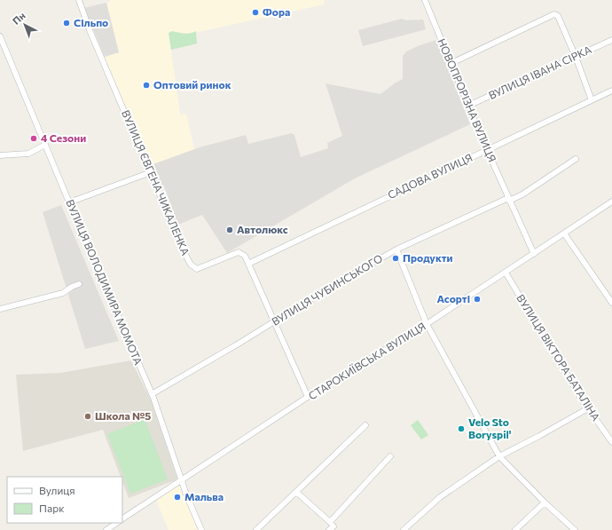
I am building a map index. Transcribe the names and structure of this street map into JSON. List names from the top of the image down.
{
  "streets": {
    "street": [
      "ВУЛИЦЯ ІВАНА СІРКА",
      "НОВОПРОРІЗНА ВУЛИЦЯ",
      "САДОВА ВУЛИЦЯ",
      "ВУЛИЦЯ ЄВГЕНА ЧИКАЛЕНКА",
      "ВУЛИЦЯ ВОЛОДИМИРА МОМОТА",
      "ВУЛИЦЯ ЧУБИНСЬКОГО",
      "ВУЛИЦЯ ВІКТОРА БАТАЛІНА",
      "СТАРОКИЇВСЬКА ВУЛИЦЯ"
    ]
  },
  "crossings": [
    ["ВУЛИЦЯ ІВАНА СІРКА", "НОВОПРОРІЗНА ВУЛИЦЯ"],
    ["НОВОПРОРІЗНА ВУЛИЦЯ", "САДОВА ВУЛИЦЯ"],
    ["НОВОПРОРІЗНА ВУЛИЦЯ", "ВУЛИЦЯ ЧУБИНСЬКОГО"],
    ["НОВОПРОРІЗНА ВУЛИЦЯ", "СТАРОКИЇВСЬКА ВУЛИЦЯ"],
    ["САДОВА ВУЛИЦЯ", "ВУЛИЦЯ ЄВГЕНА ЧИКАЛЕНКА"],
    ["ВУЛИЦЯ ЄВГЕНА ЧИКАЛЕНКА", "ВУЛИЦЯ ЧУБИНСЬКОГО"],
    ["ВУЛИЦЯ ЄВГЕНА ЧИКАЛЕНКА", "СТАРОКИЇВСЬКА ВУЛИЦЯ"],
    ["ВУЛИЦЯ ВОЛОДИМИРА МОМОТА", "ВУЛИЦЯ ЧУБИНСЬКОГО"],
    ["ВУЛИЦЯ ВОЛОДИМИРА МОМОТА", "СТАРОКИЇВСЬКА ВУЛИЦЯ"],
    ["ВУЛИЦЯ ВІКТОРА БАТАЛІНА", "СТАРОКИЇВСЬКА ВУЛИЦЯ"]
  ],
  "places": [
    "Фора",
    "Сільпо",
    "Оптовий ринок",
    "4 Сезони",
    "Автолюкс",
    "Продукти",
    "Асорті",
    "Школа №5",
    "Velo Sto Boryspil'",
    "Мальва"
  ],
  "legend": ["Вулиця", "Парк"],
  "north": "top left"
}
